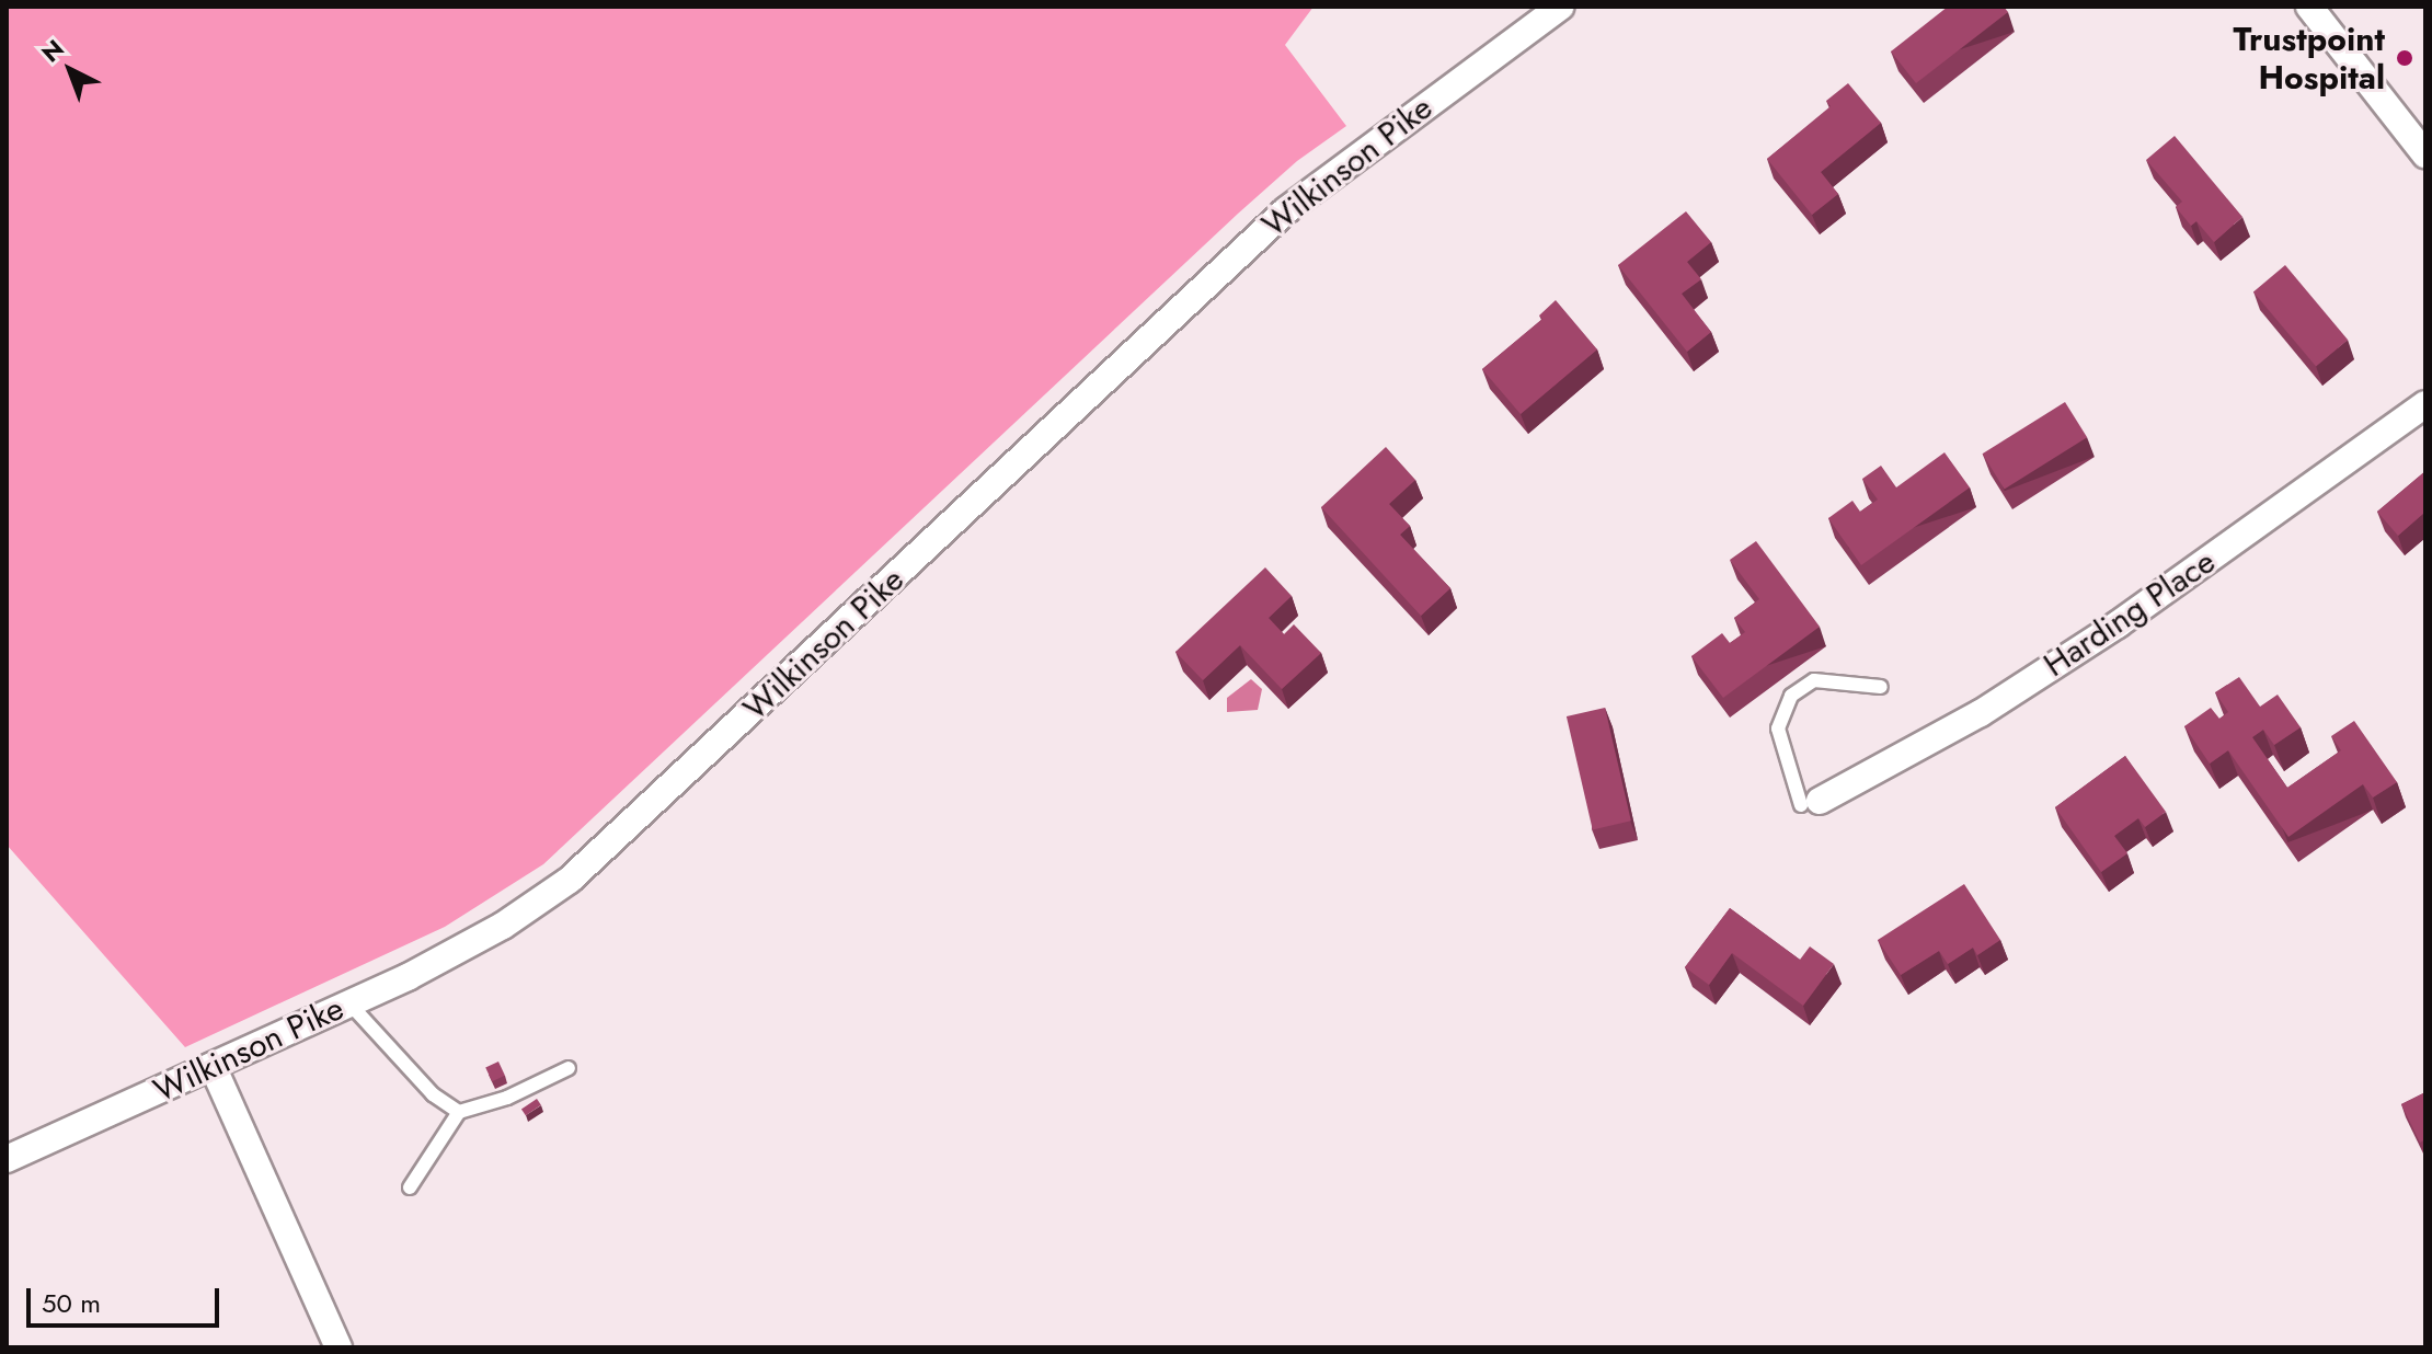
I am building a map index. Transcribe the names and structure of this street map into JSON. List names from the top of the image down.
{
  "streets": {
    "street": ["Wilkinson Pike", "Harding Place"]
  },
  "places": ["Trustpoint Hospital"],
  "scale_bar": "50 m",
  "north": "top left"
}
